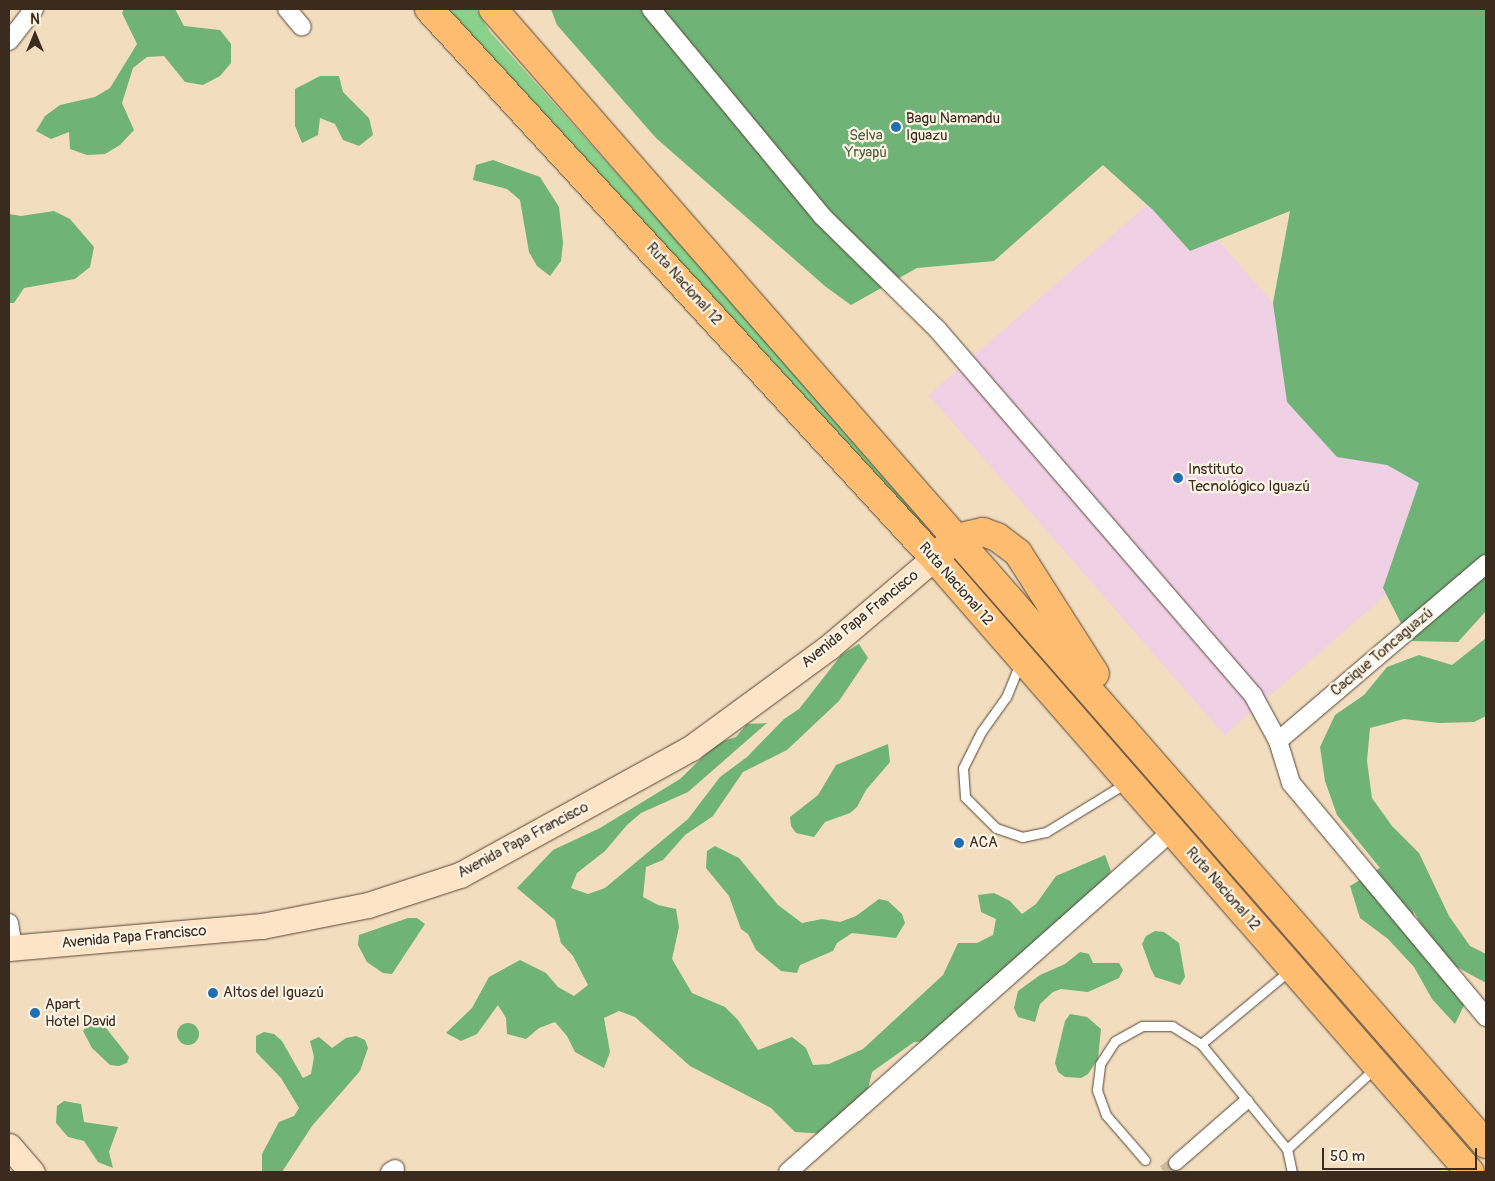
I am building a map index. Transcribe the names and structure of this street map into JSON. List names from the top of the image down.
{
  "streets": {
    "highway": ["Ruta Nacional 12"],
    "main road": ["Avenida Papa Francisco"],
    "street": ["Cacique Toncaguazú"]
  },
  "crossings": [
    ["Ruta Nacional 12", "Avenida Papa Francisco"]
  ],
  "parks": ["Selva Yryapú"],
  "places": [
    "Bagu Namandu Iguazu",
    "Instituto Tecnológico Iguazú",
    "ACA",
    "Altos del Iguazú",
    "Apart Hotel David"
  ],
  "scale_bar": "50 m",
  "north": "top"
}
